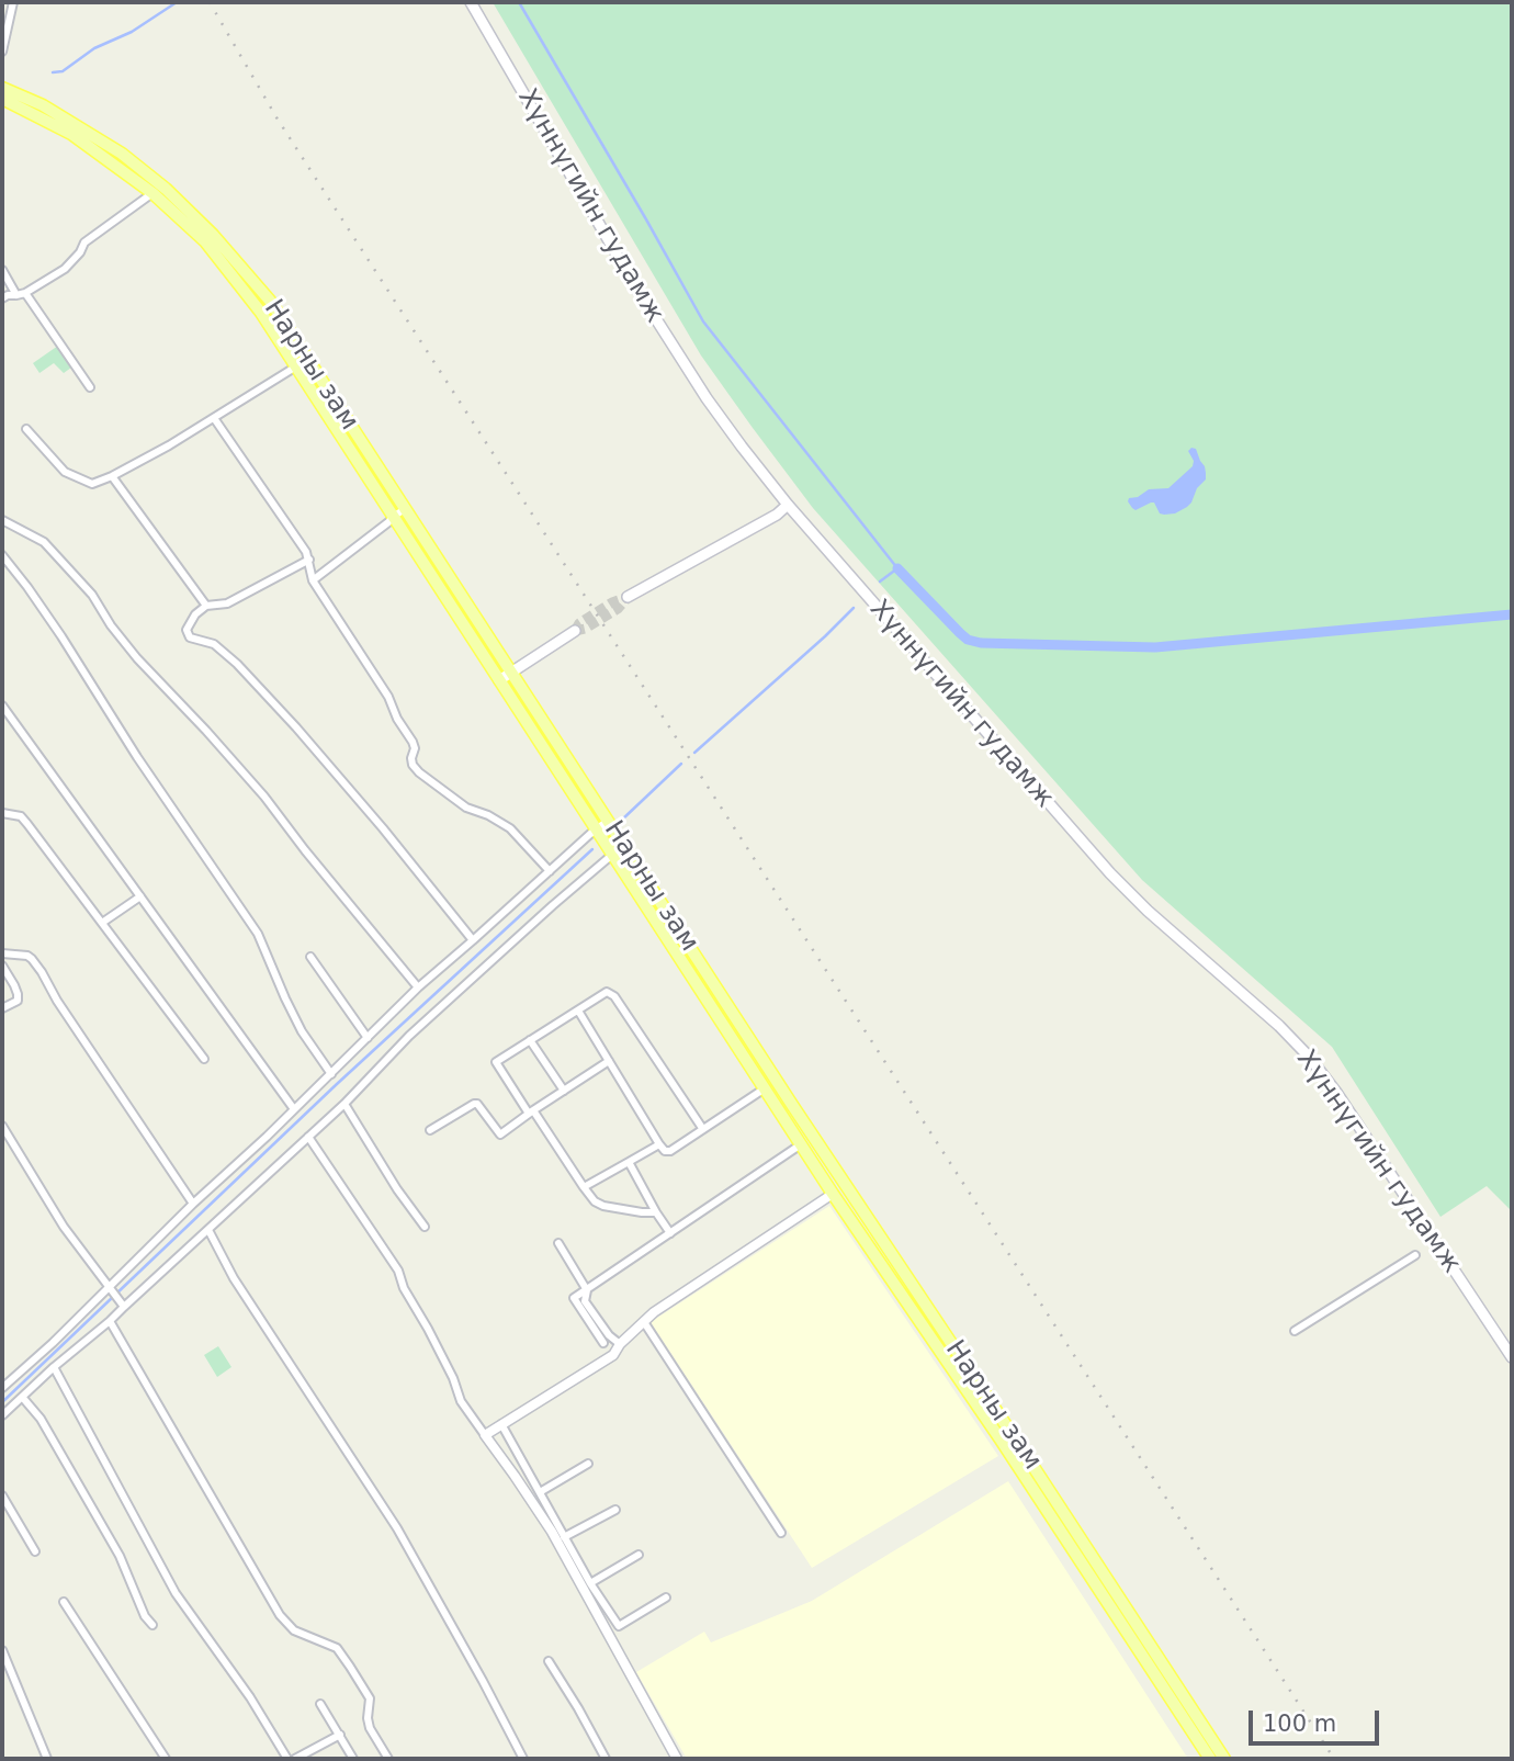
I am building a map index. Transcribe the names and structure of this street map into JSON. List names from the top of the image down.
{
  "streets": {
    "main road": ["Хүннүгийн гудамж", "Нарны зам"]
  },
  "scale_bar": "100 m"
}
